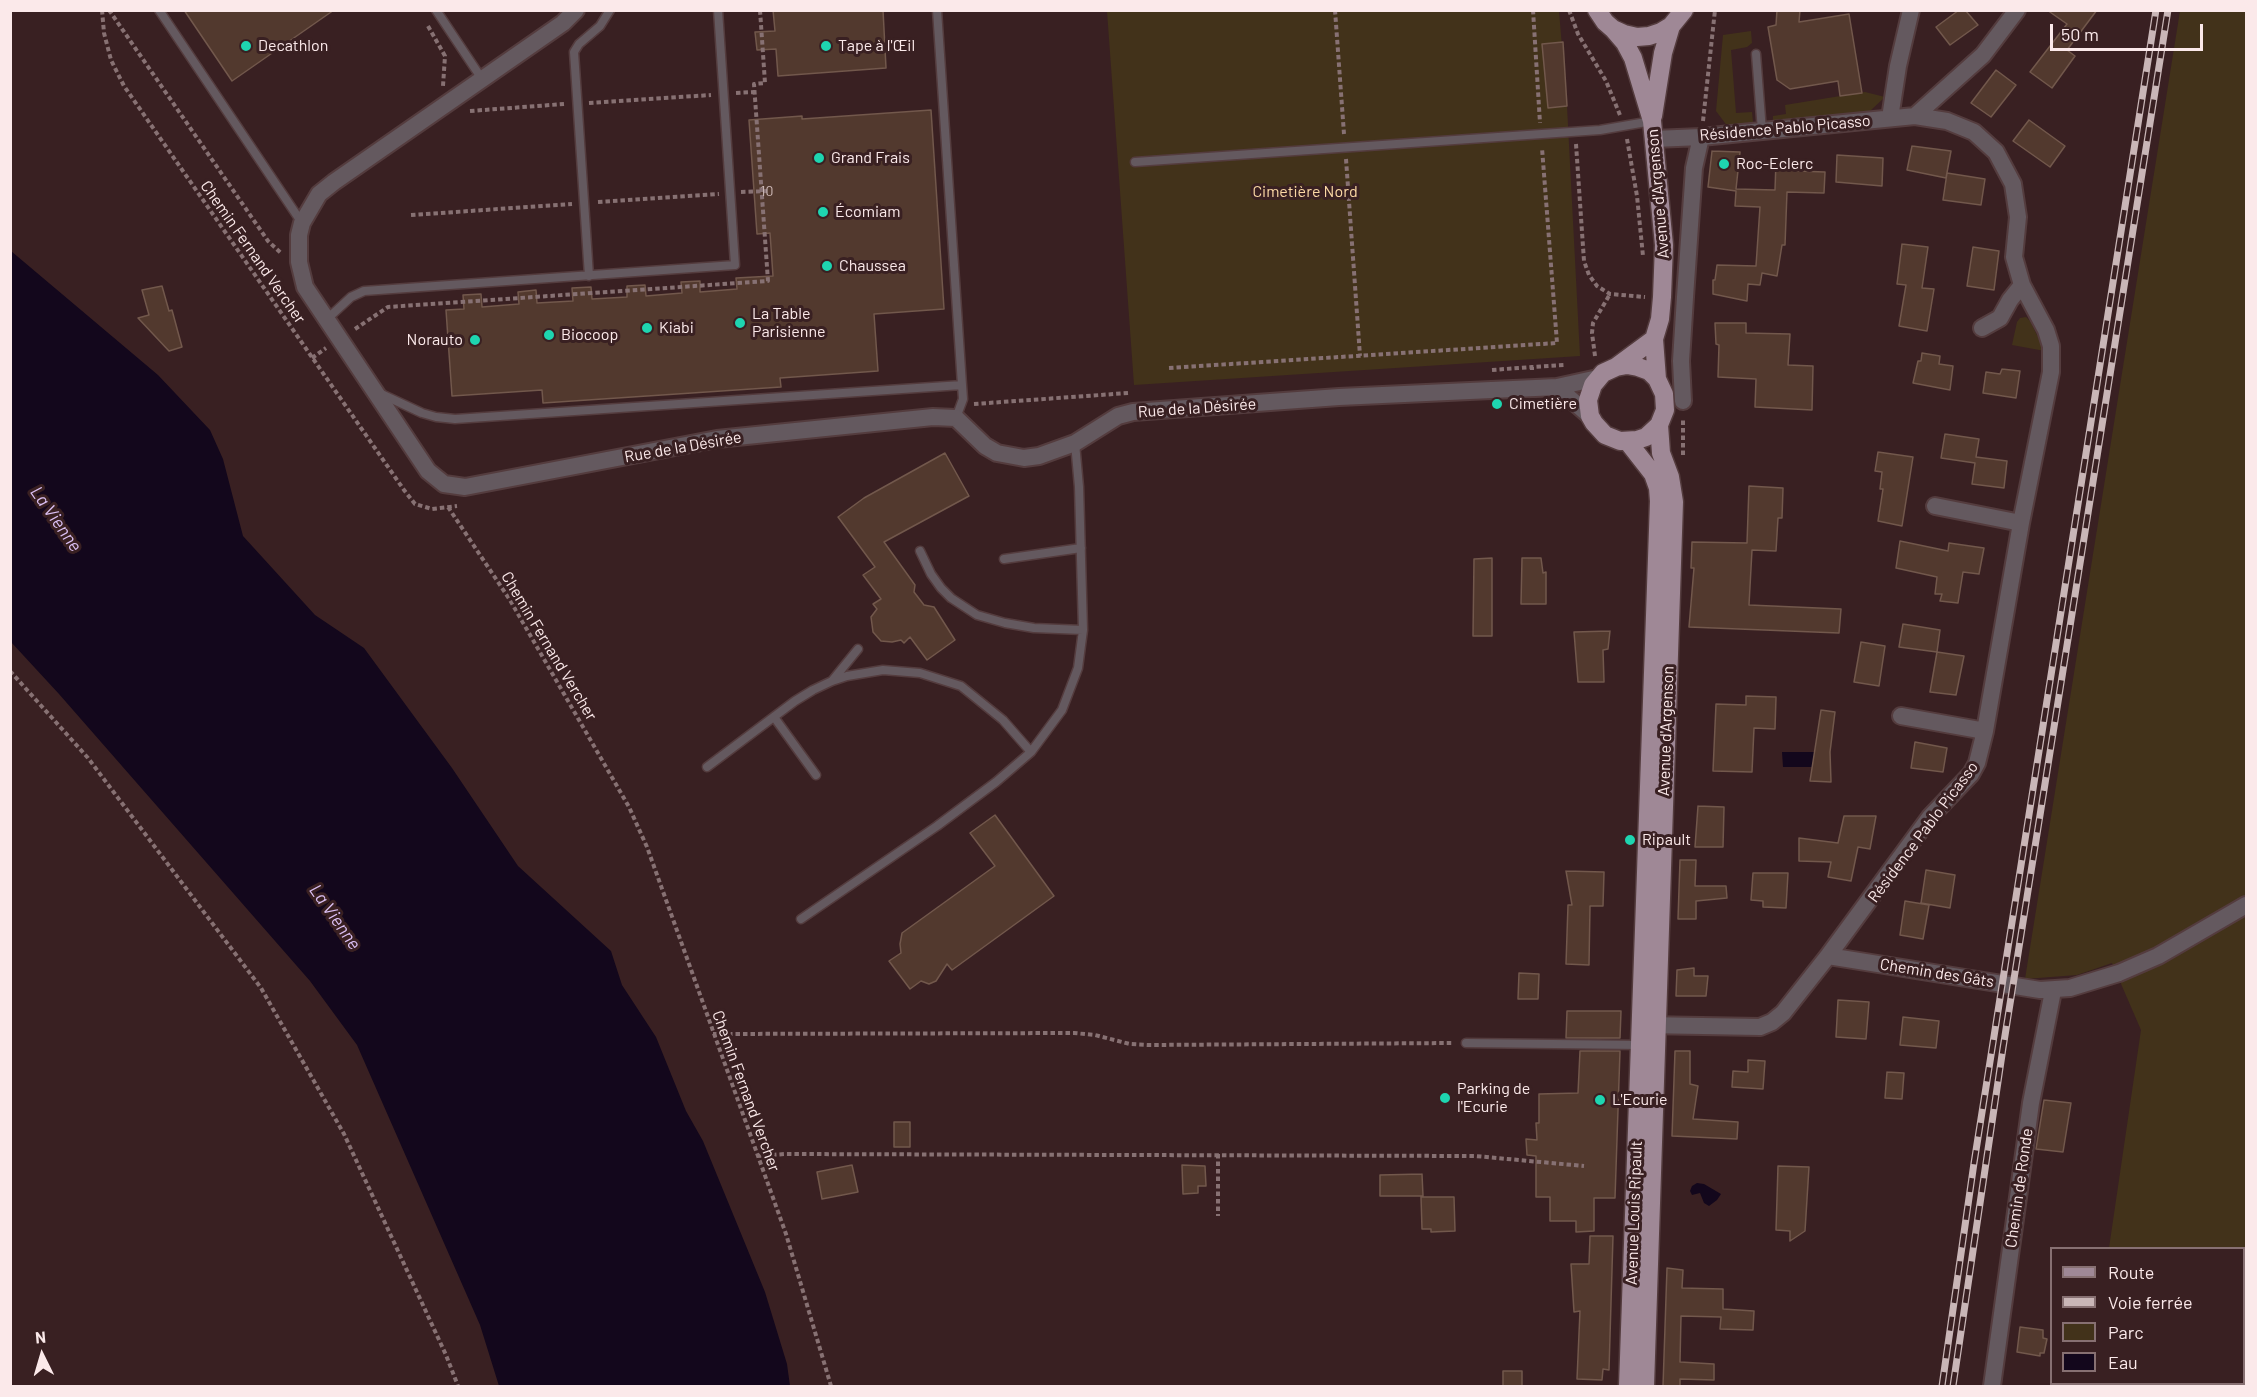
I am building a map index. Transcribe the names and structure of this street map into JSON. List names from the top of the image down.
{
  "streets": {
    "main road": ["Avenue d'Argenson", "Avenue Louis Ripault"],
    "street": [
      "Résidence Pablo Picasso",
      "Rue de la Désirée",
      "Chemin des Gâts",
      "Chemin de Ronde"
    ],
    "path": ["Chemin Fernand Vercher"]
  },
  "crossings": [
    ["Résidence Pablo Picasso", "Avenue d'Argenson"],
    ["Résidence Pablo Picasso", "Chemin des Gâts"],
    ["Avenue d'Argenson", "Rue de la Désirée"],
    ["Avenue d'Argenson", "Avenue Louis Ripault"],
    ["Chemin des Gâts", "Chemin de Ronde"]
  ],
  "water": ["La Vienne"],
  "parks": ["Cimetière Nord"],
  "places": [
    "Decathlon",
    "Tape à l'Œil",
    "Grand Frais",
    "Roc-Eclerc",
    "Écomiam",
    "Chaussea",
    "La Table Parisienne",
    "Kiabi",
    "Biocoop",
    "Norauto",
    "Cimetière",
    "Ripault",
    "Parking de l'Ecurie",
    "L'Ecurie"
  ],
  "house_numbers": ["10"],
  "legend": [
    "Route",
    "Voie ferrée",
    "Parc",
    "Eau"
  ],
  "scale_bar": "50 m",
  "north": "top"
}
